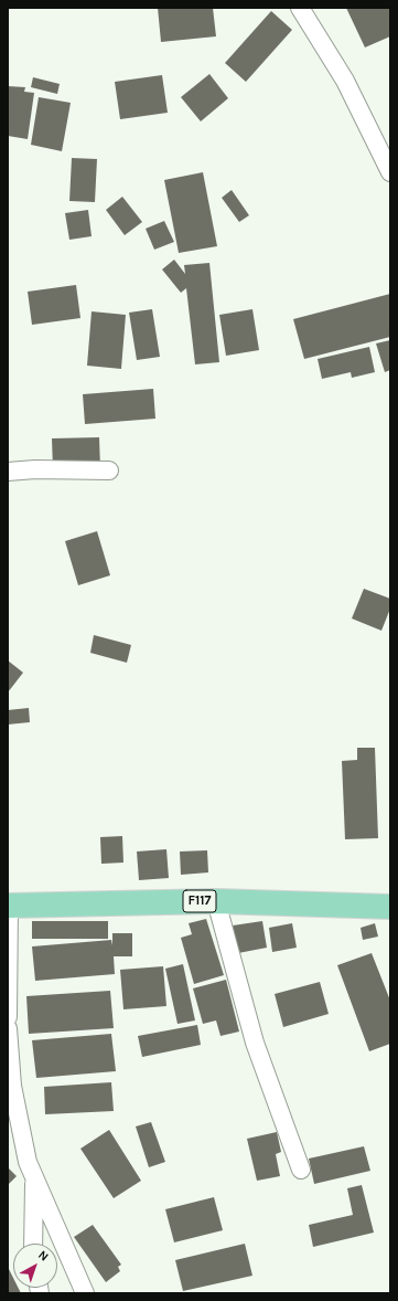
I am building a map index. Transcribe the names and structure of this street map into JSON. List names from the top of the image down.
{
  "streets": {
    "main road": ["F117"]
  },
  "north": "top right"
}
